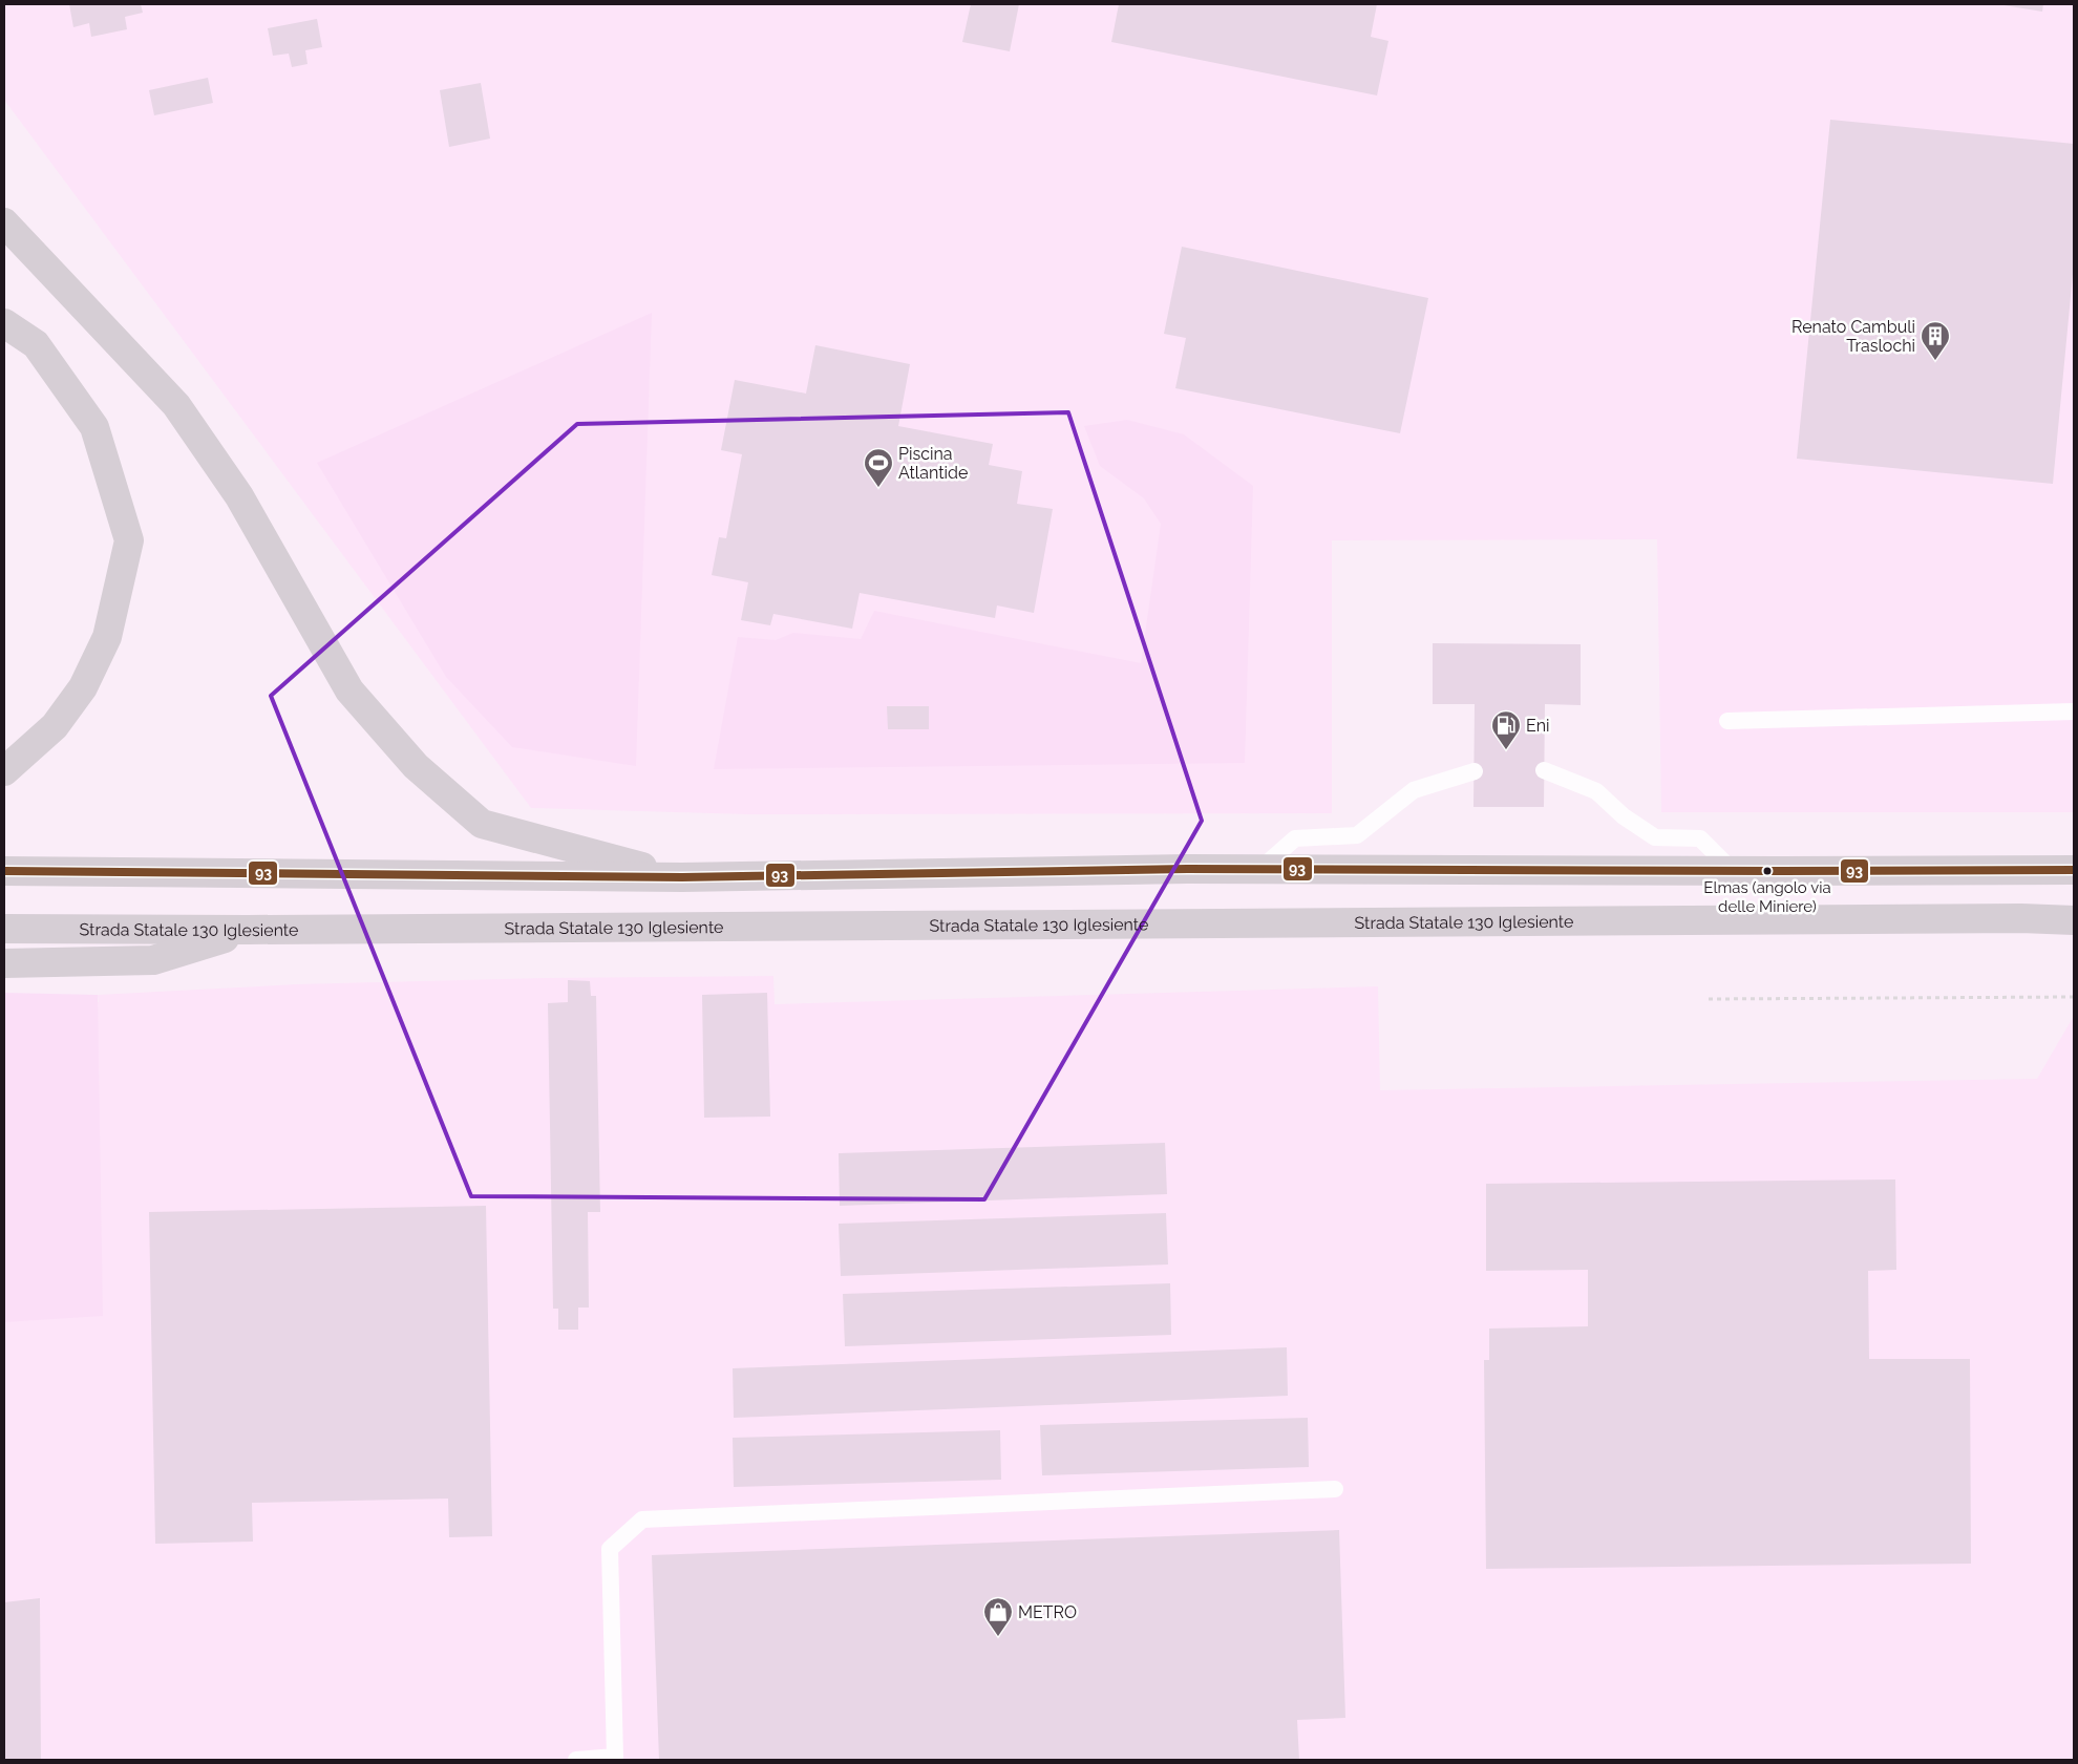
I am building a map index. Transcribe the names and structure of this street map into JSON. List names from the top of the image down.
{
  "streets": {
    "highway": ["Strada Statale 130 Iglesiente"]
  },
  "places": {
    "building": ["Renato Cambuli Traslochi"],
    "sports": ["Piscina Atlantide"],
    "fuel station": ["Eni"],
    "other": ["Elmas (angolo via delle Miniere)"],
    "shop": ["METRO"]
  },
  "lines": ["transit line 93"]
}
